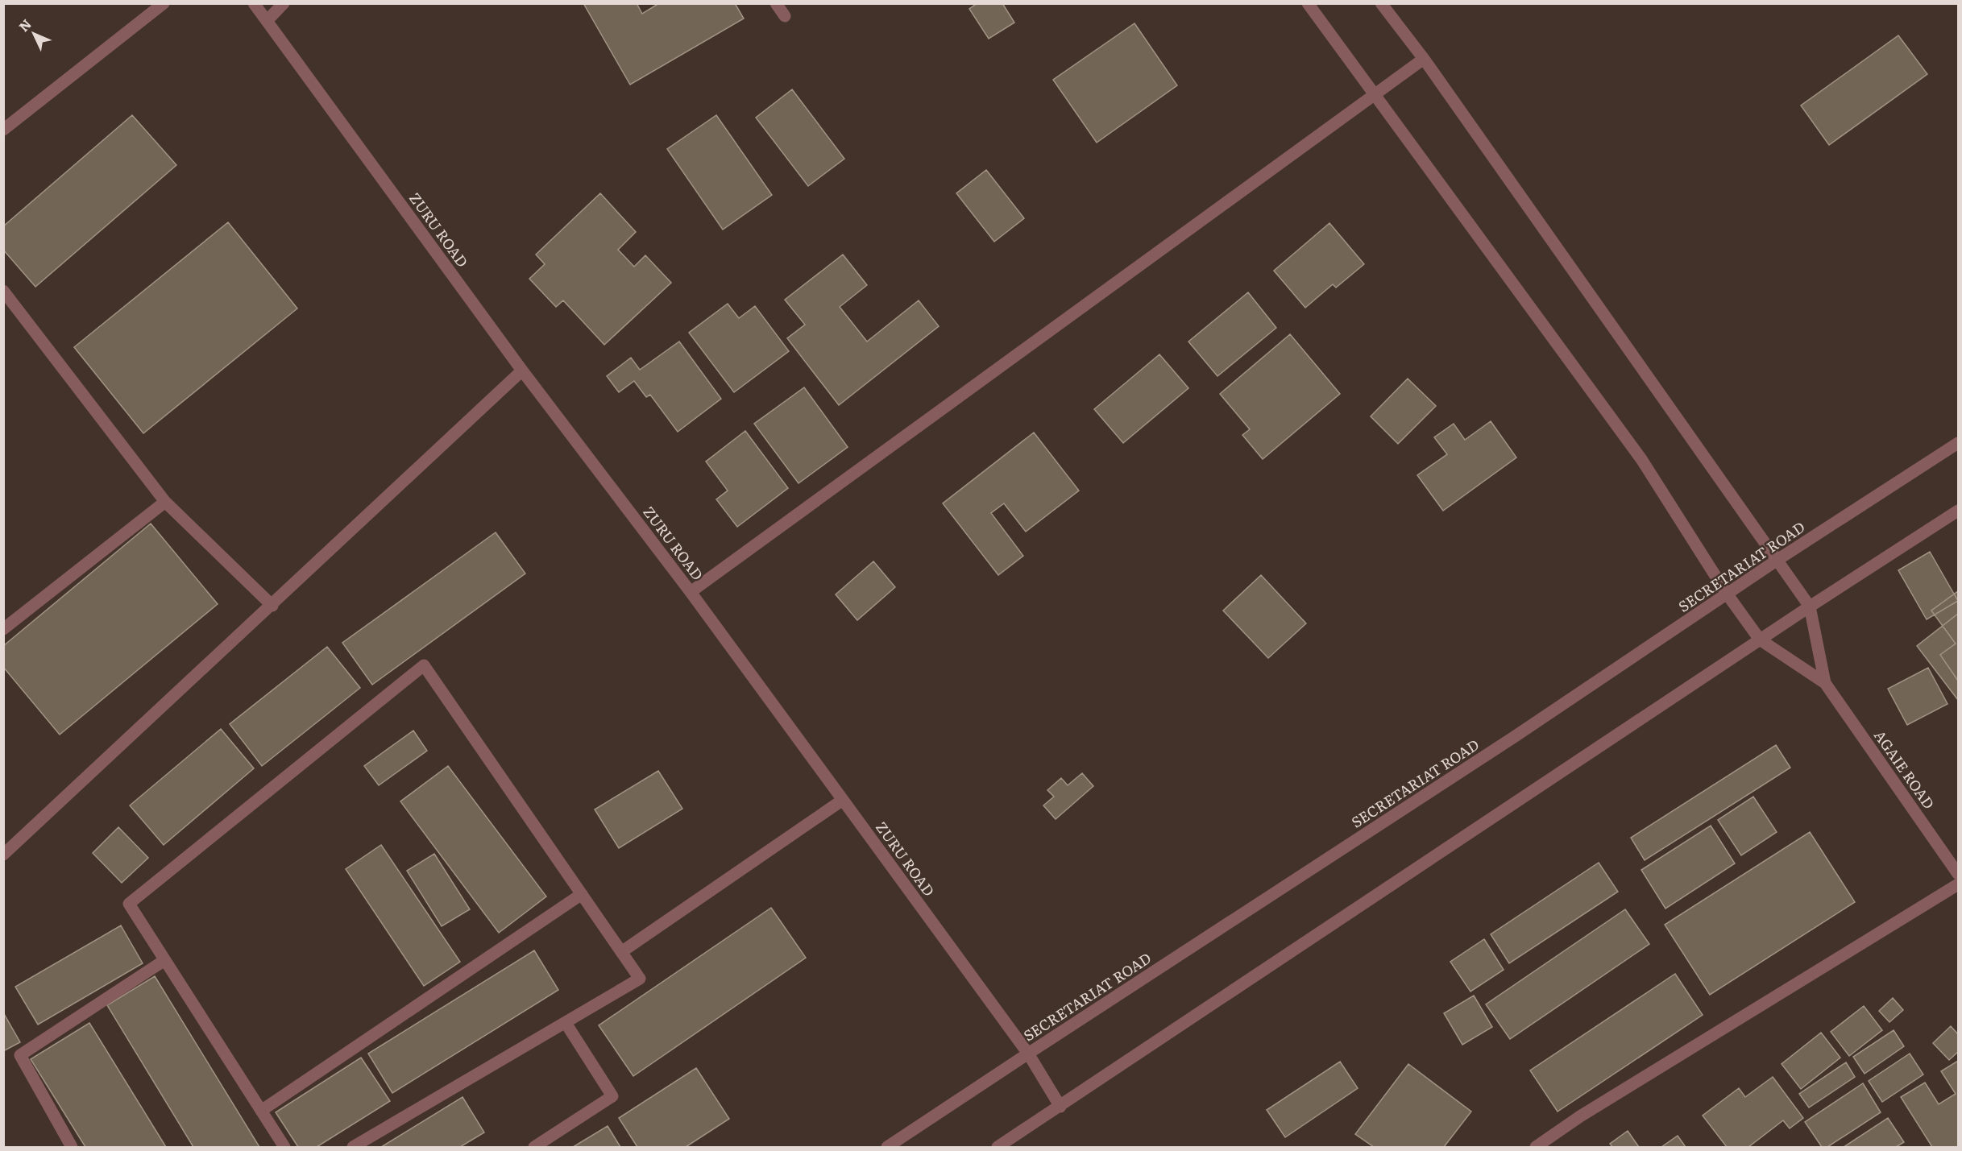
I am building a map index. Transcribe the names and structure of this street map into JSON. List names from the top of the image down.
{
  "streets": {
    "street": ["ZURU ROAD", "SECRETARIAT ROAD", "AGAIE ROAD"]
  },
  "crossings": [
    ["ZURU ROAD", "SECRETARIAT ROAD"]
  ],
  "north": "top left"
}
